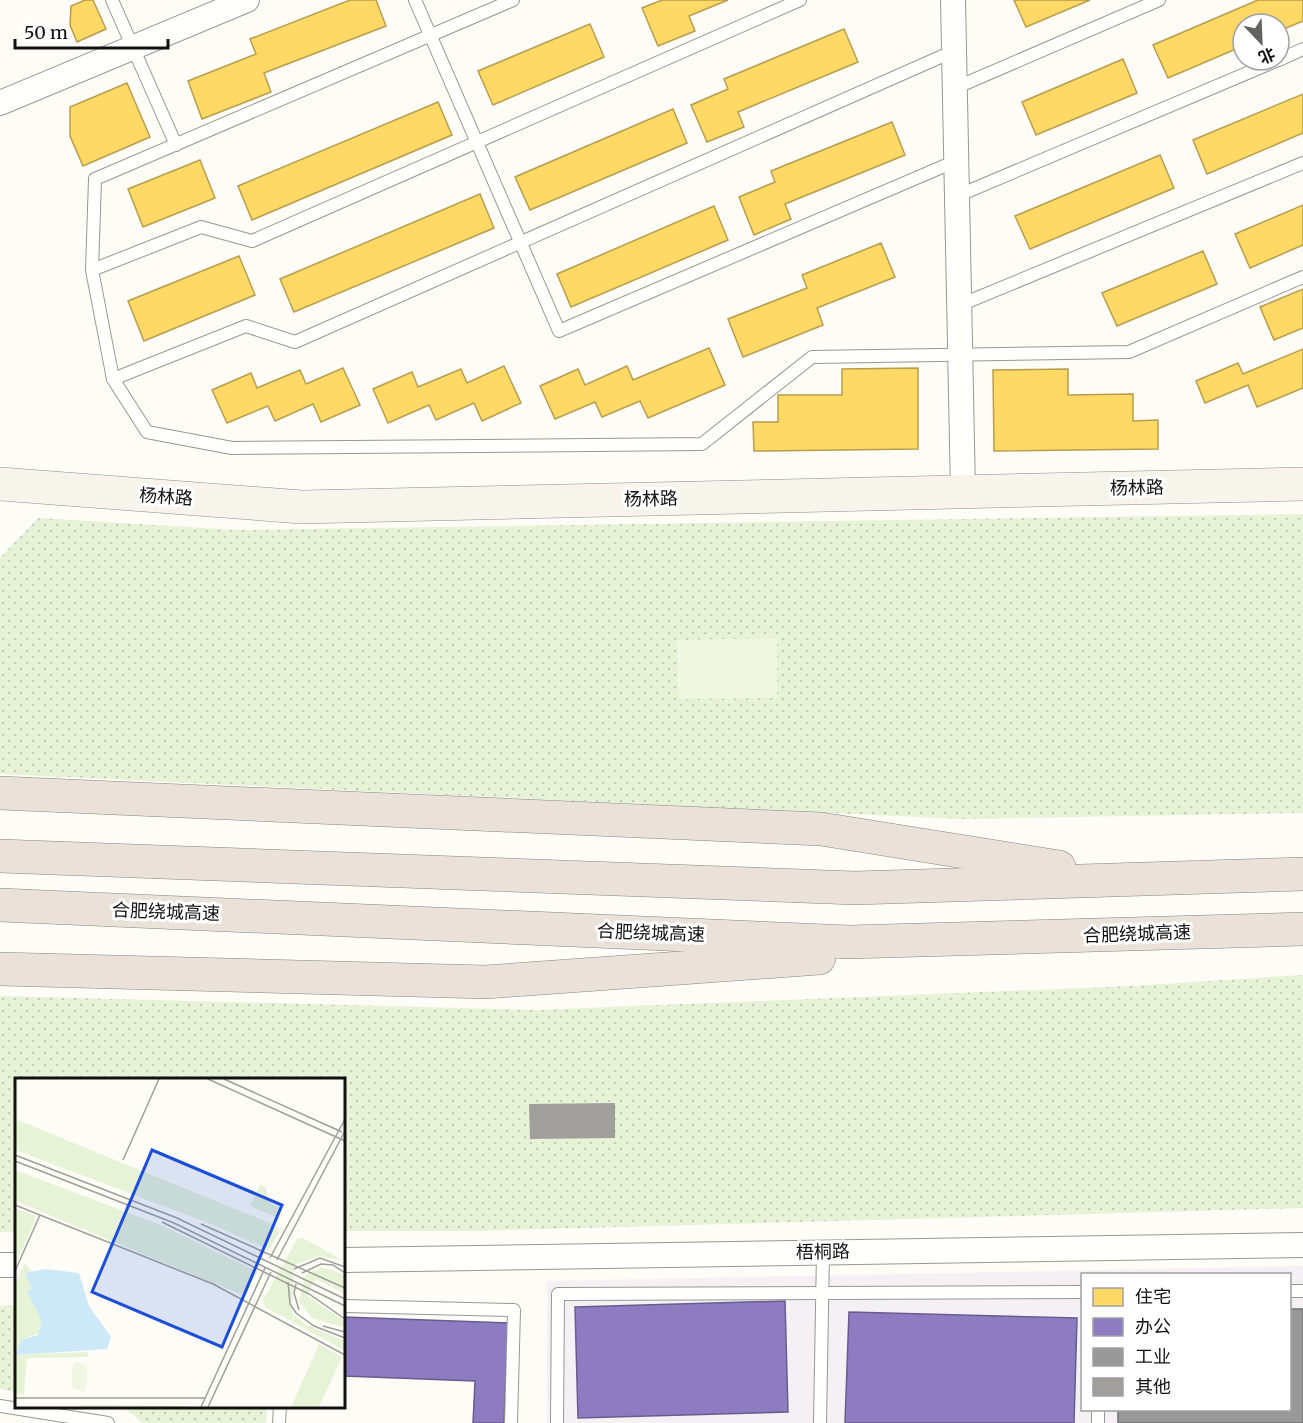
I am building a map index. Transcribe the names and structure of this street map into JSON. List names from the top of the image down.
{
  "streets": {
    "highway": ["合肥绕城高速"],
    "street": ["杨林路", "梧桐路"]
  },
  "legend": [
    "住宅",
    "办公",
    "工业",
    "其他"
  ],
  "scale_bar": "50 m",
  "north": "bottom right"
}
